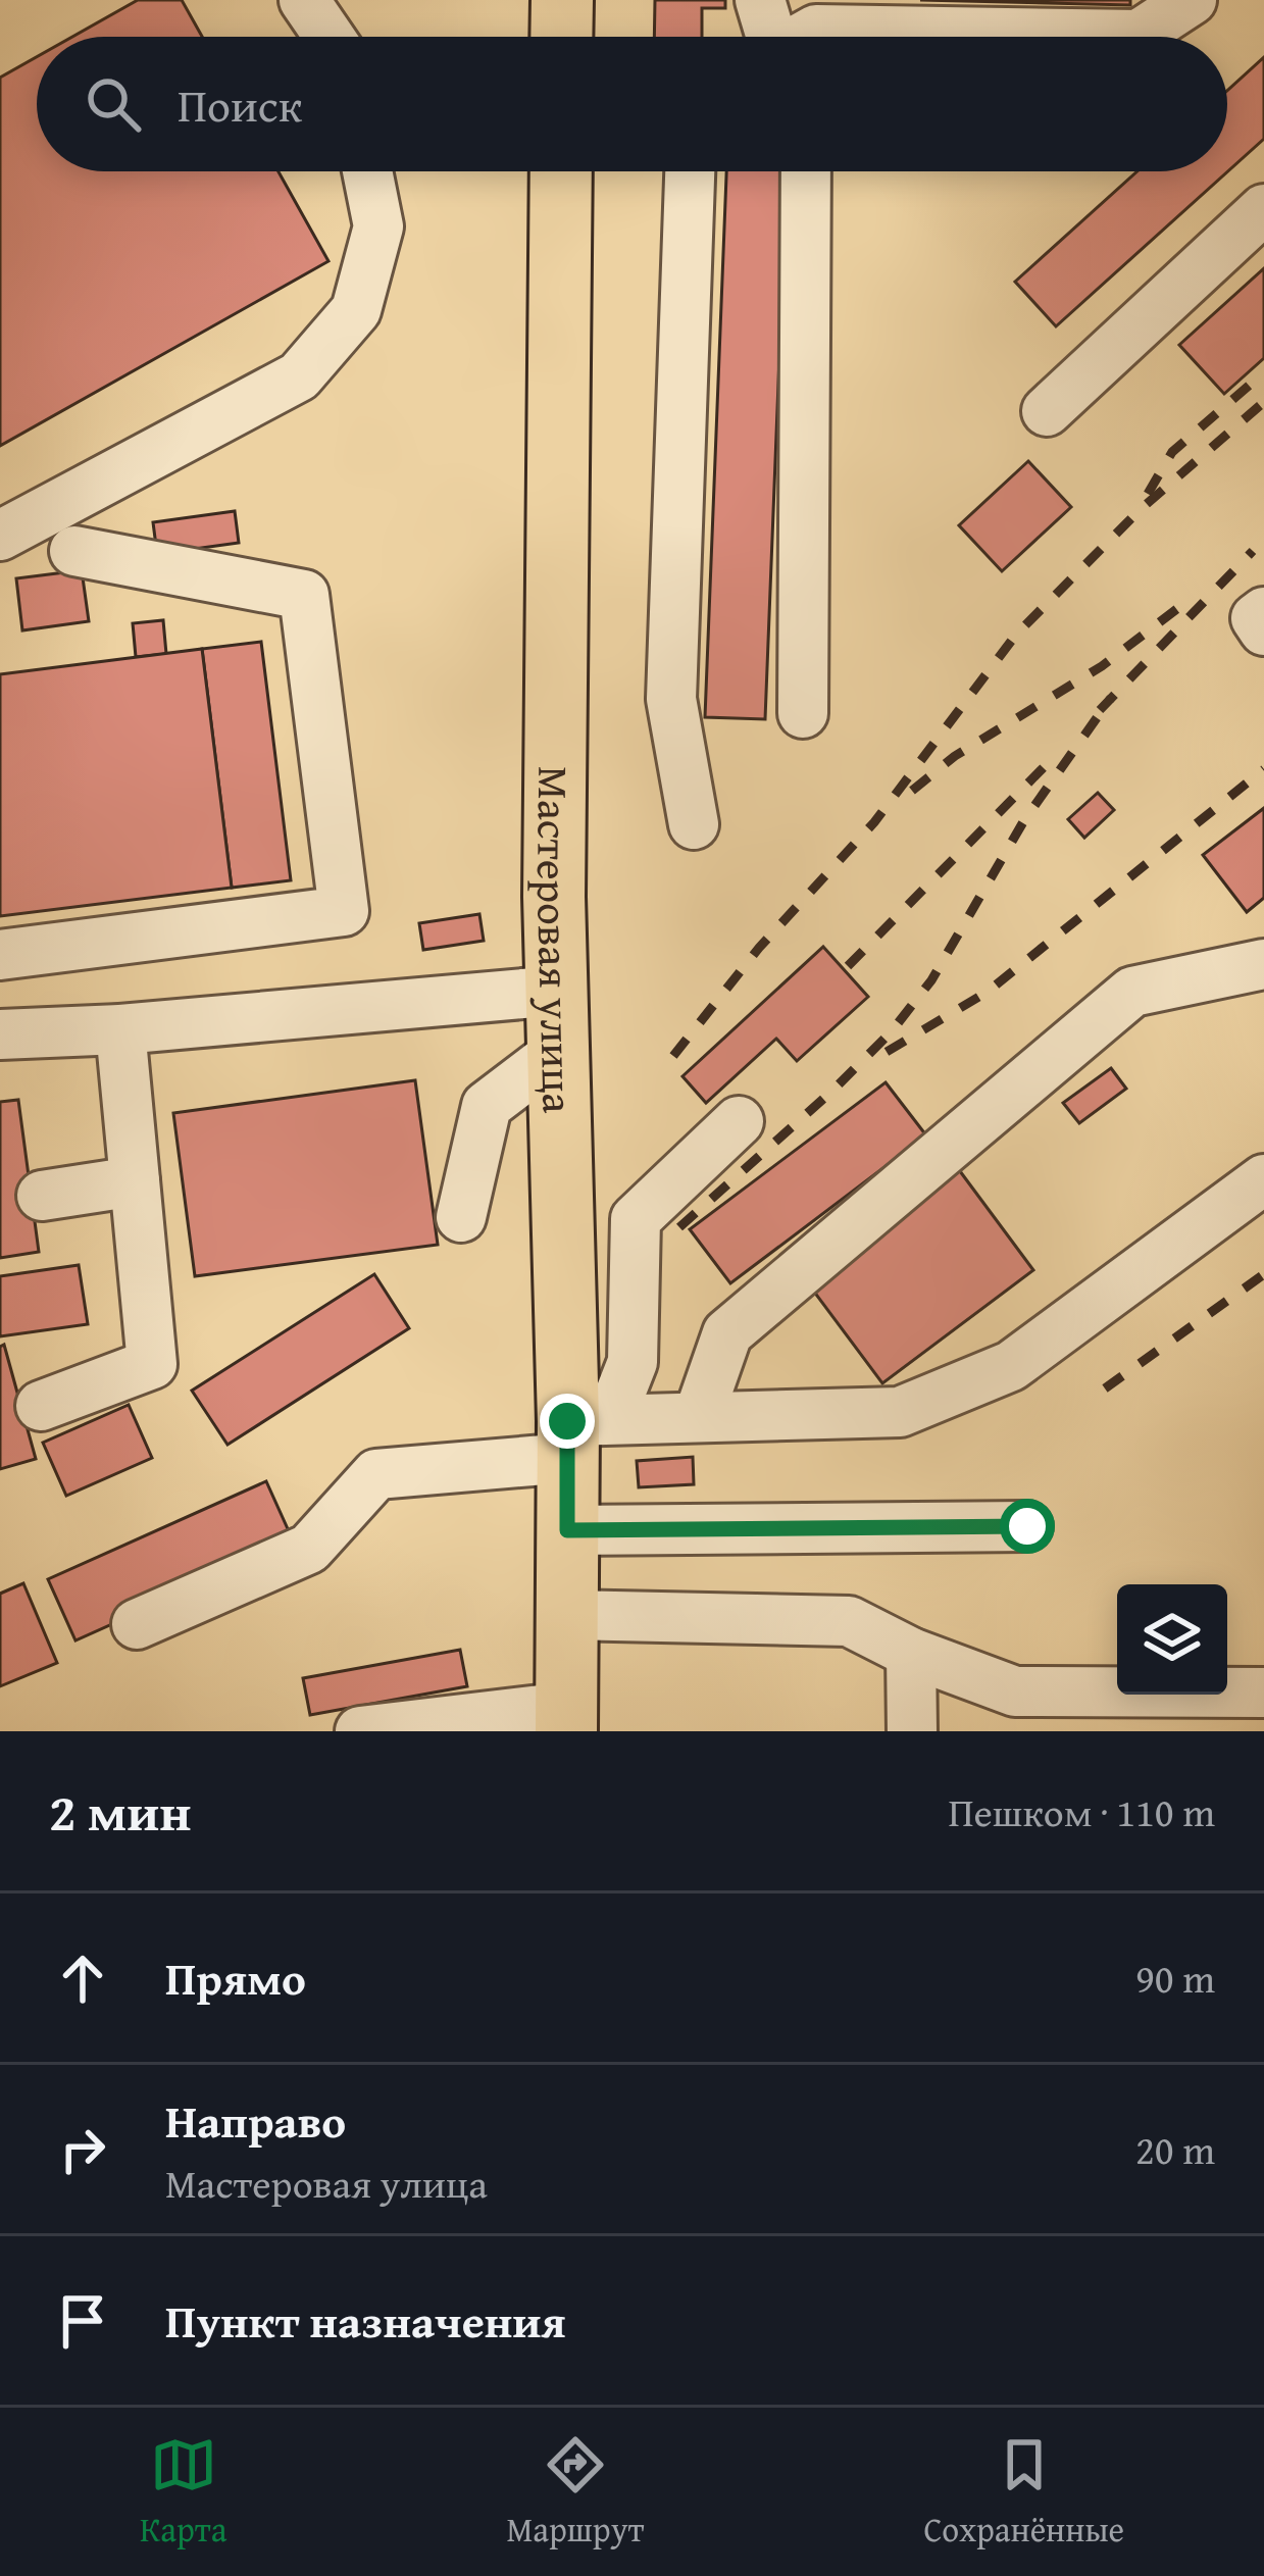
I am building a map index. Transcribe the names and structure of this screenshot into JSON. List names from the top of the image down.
{
  "streets": {
    "main road": ["Мастеровая улица"]
  },
  "page": {
    "search": "Поиск",
    "heading": ["2 мин", "Пешком · 110 m"],
    "list": [
      ["Прямо", "90 m"],
      ["Направо", "Мастеровая улица", "20 m"],
      "Пункт назначения"
    ],
    "nav": ["Карта", "Маршрут", "Сохранённые"]
  }
}
